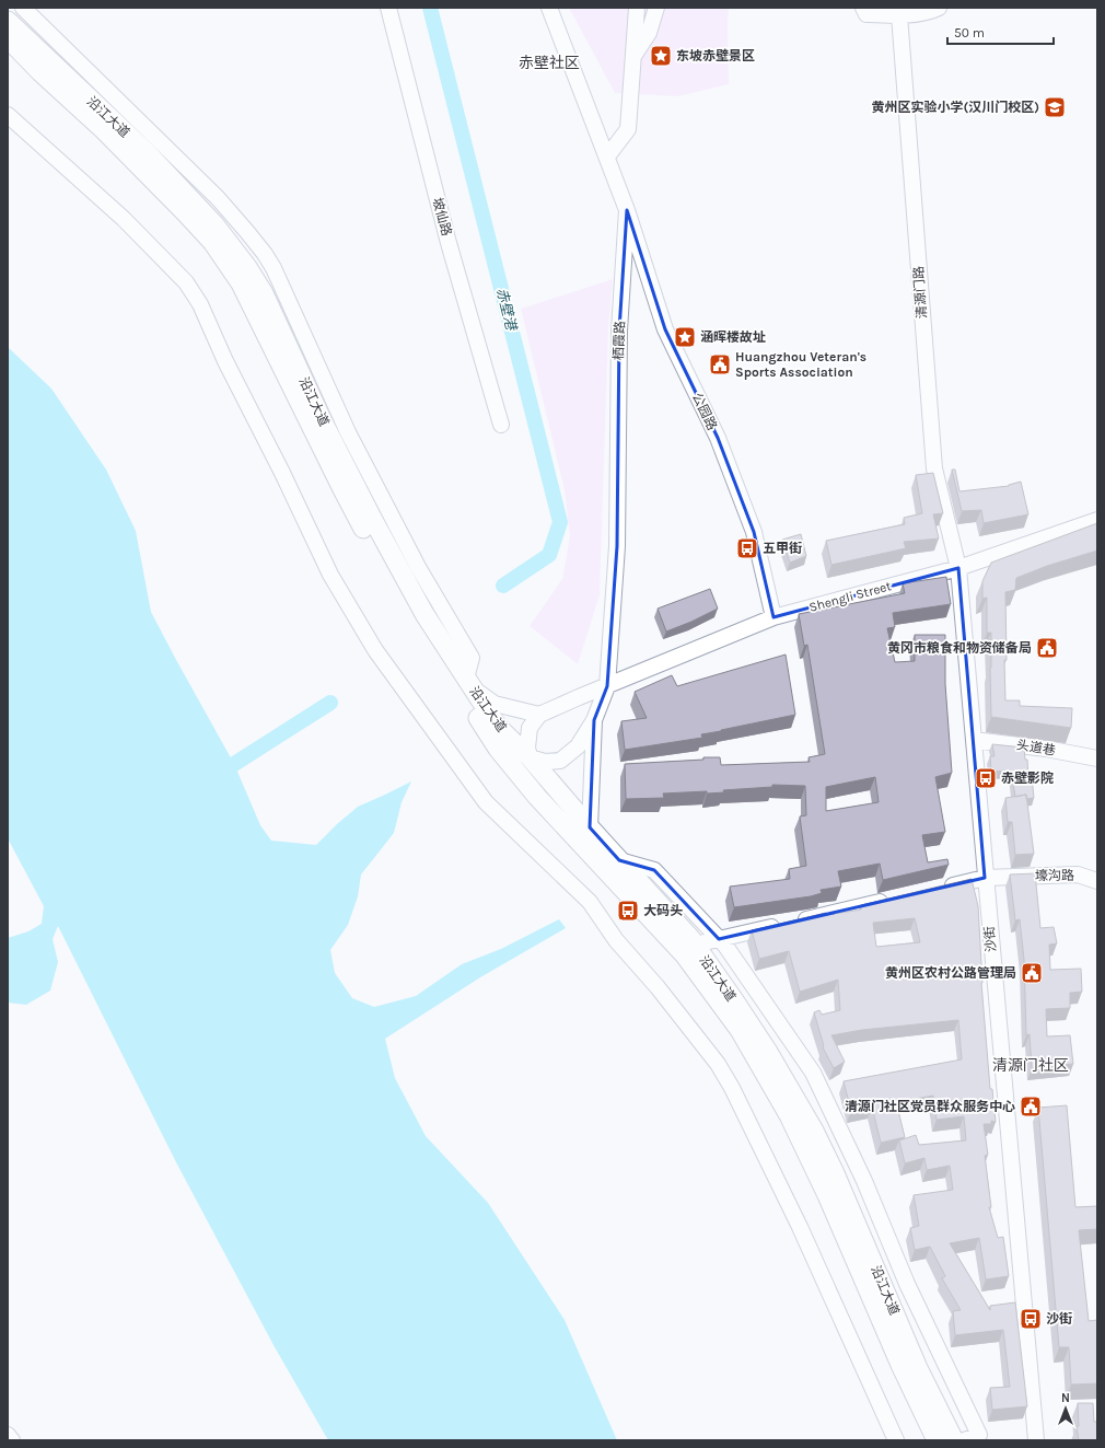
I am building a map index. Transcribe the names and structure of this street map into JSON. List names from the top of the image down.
{
  "streets": {
    "main road": ["沿江大道"],
    "street": [
      "坡仙路",
      "清源门路",
      "栖霞路",
      "公园路",
      "Shengli Street",
      "头道巷",
      "壕沟路",
      "沙街"
    ]
  },
  "crossings": [
    ["清源门路", "Shengli Street"],
    ["清源门路", "沙街"],
    ["栖霞路", "公园路"],
    ["栖霞路", "Shengli Street"],
    ["公园路", "Shengli Street"],
    ["Shengli Street", "沙街"],
    ["头道巷", "沙街"],
    ["壕沟路", "沙街"]
  ],
  "districts": ["赤壁社区", "清源门社区"],
  "water": ["赤壁港"],
  "places": {
    "place": ["东坡赤壁景区", "涵晖楼故址"],
    "school or university": ["黄州区实验小学(汉川门校区)"],
    "public building": [
      "Huangzhou Veteran's Sports Association",
      "黄冈市粮食和物资储备局",
      "黄州区农村公路管理局",
      "清源门社区党员群众服务中心"
    ],
    "bus stop": [
      "五甲街",
      "赤壁影院",
      "大码头",
      "沙街"
    ]
  },
  "scale_bar": "50 m",
  "north": "top"
}
